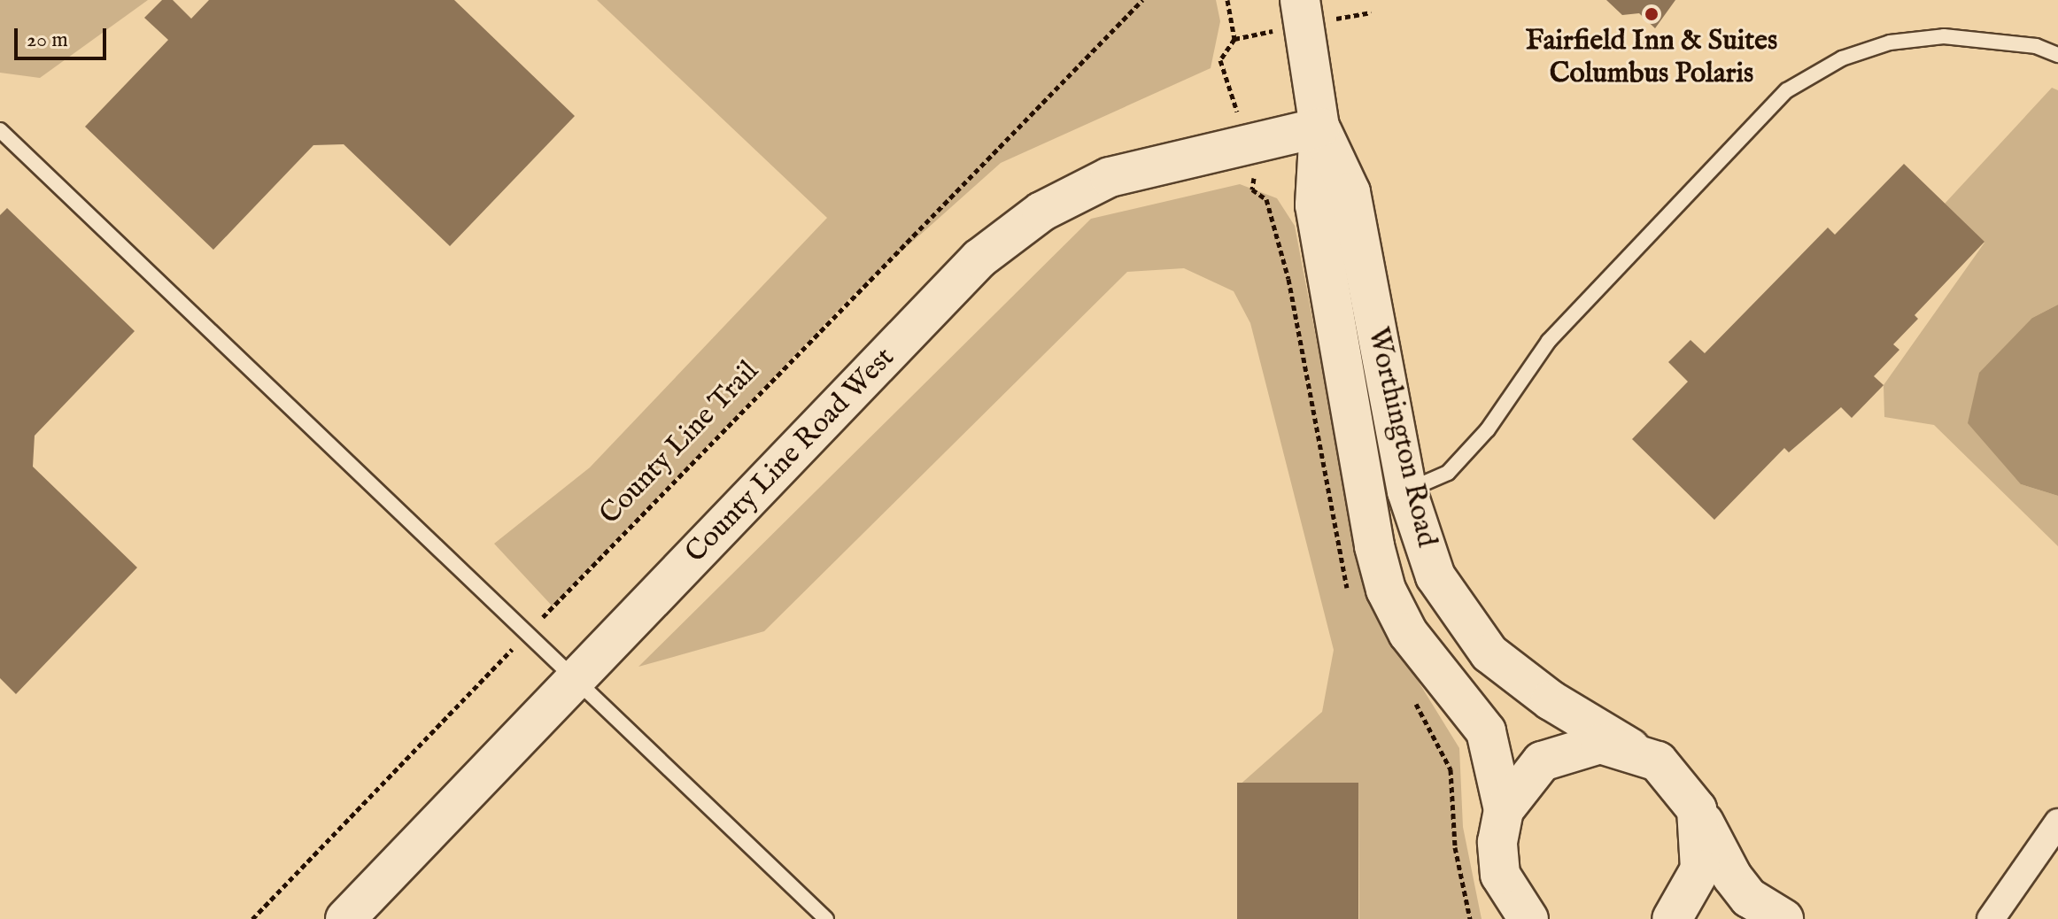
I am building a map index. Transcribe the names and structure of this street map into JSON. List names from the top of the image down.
{
  "streets": {
    "main road": ["Worthington Road", "County Line Road West"],
    "path": ["County Line Trail"]
  },
  "crossings": [
    ["Worthington Road", "County Line Road West"]
  ],
  "places": ["Fairfield Inn & Suites Columbus Polaris"],
  "scale_bar": "20 m"
}
